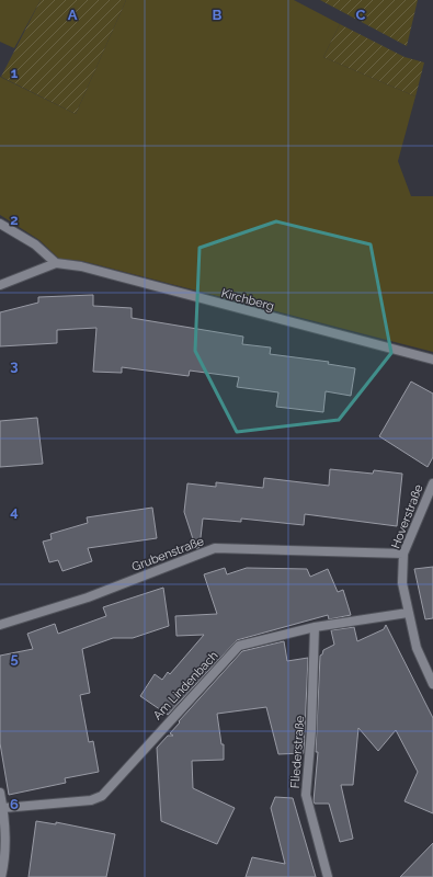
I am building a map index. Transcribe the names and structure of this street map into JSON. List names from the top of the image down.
{
  "streets": {
    "street": [
      "Kirchberg",
      "Hoverstraße",
      "Grubenstraße",
      "Am Lindenbach",
      "Fliederstraße"
    ]
  },
  "crossings": [
    ["Hoverstraße", "Grubenstraße"],
    ["Hoverstraße", "Am Lindenbach"],
    ["Am Lindenbach", "Fliederstraße"]
  ],
  "grid": {
    "columns": ["A", "B", "C"],
    "rows": [
      "1",
      "2",
      "3",
      "4",
      "5",
      "6"
    ]
  }
}
